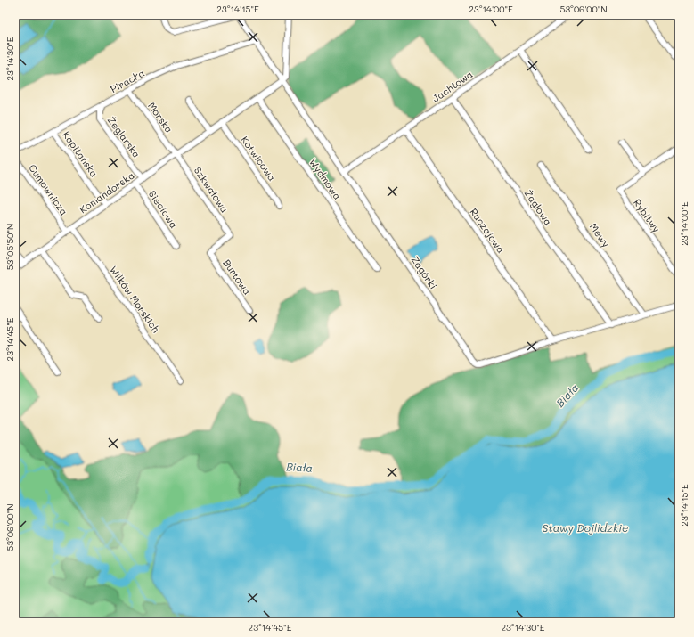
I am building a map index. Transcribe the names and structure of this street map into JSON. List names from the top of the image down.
{
  "streets": {
    "street": [
      "Piracka",
      "Jachtowa",
      "Morska",
      "Żeglarska",
      "Kapitańska",
      "Kotwicowa",
      "Wydmowa",
      "Cumownicza",
      "Szkwałowa",
      "Komandorska",
      "Żaglowa",
      "Sieciowa",
      "Rybitwy",
      "Ruczajowa",
      "Mewy",
      "Zagórki",
      "Burtowa",
      "Wilków Morskich"
    ]
  },
  "crossings": [
    ["Piracka", "Morska"],
    ["Piracka", "Żeglarska"],
    ["Piracka", "Kapitańska"],
    ["Piracka", "Zagórki"],
    ["Jachtowa", "Żaglowa"],
    ["Jachtowa", "Ruczajowa"],
    ["Jachtowa", "Zagórki"],
    ["Morska", "Szkwałowa"],
    ["Morska", "Komandorska"],
    ["Żeglarska", "Komandorska"],
    ["Kapitańska", "Komandorska"],
    ["Kotwicowa", "Komandorska"],
    ["Wydmowa", "Komandorska"],
    ["Cumownicza", "Komandorska"],
    ["Szkwałowa", "Komandorska"],
    ["Szkwałowa", "Burtowa"],
    ["Komandorska", "Sieciowa"],
    ["Komandorska", "Zagórki"],
    ["Komandorska", "Wilków Morskich"],
    ["Żaglowa", "Zagórki"],
    ["Ruczajowa", "Zagórki"],
    ["Mewy", "Zagórki"]
  ],
  "water": ["Biała", "Stawy Dojlidzkie"],
  "coordinates": [
    "23°14'15\"E",
    "23°14'00\"E",
    "53°06'00\"N",
    "23°14'30\"E",
    "53°05'50\"N",
    "23°14'45\"E"
  ]
}
